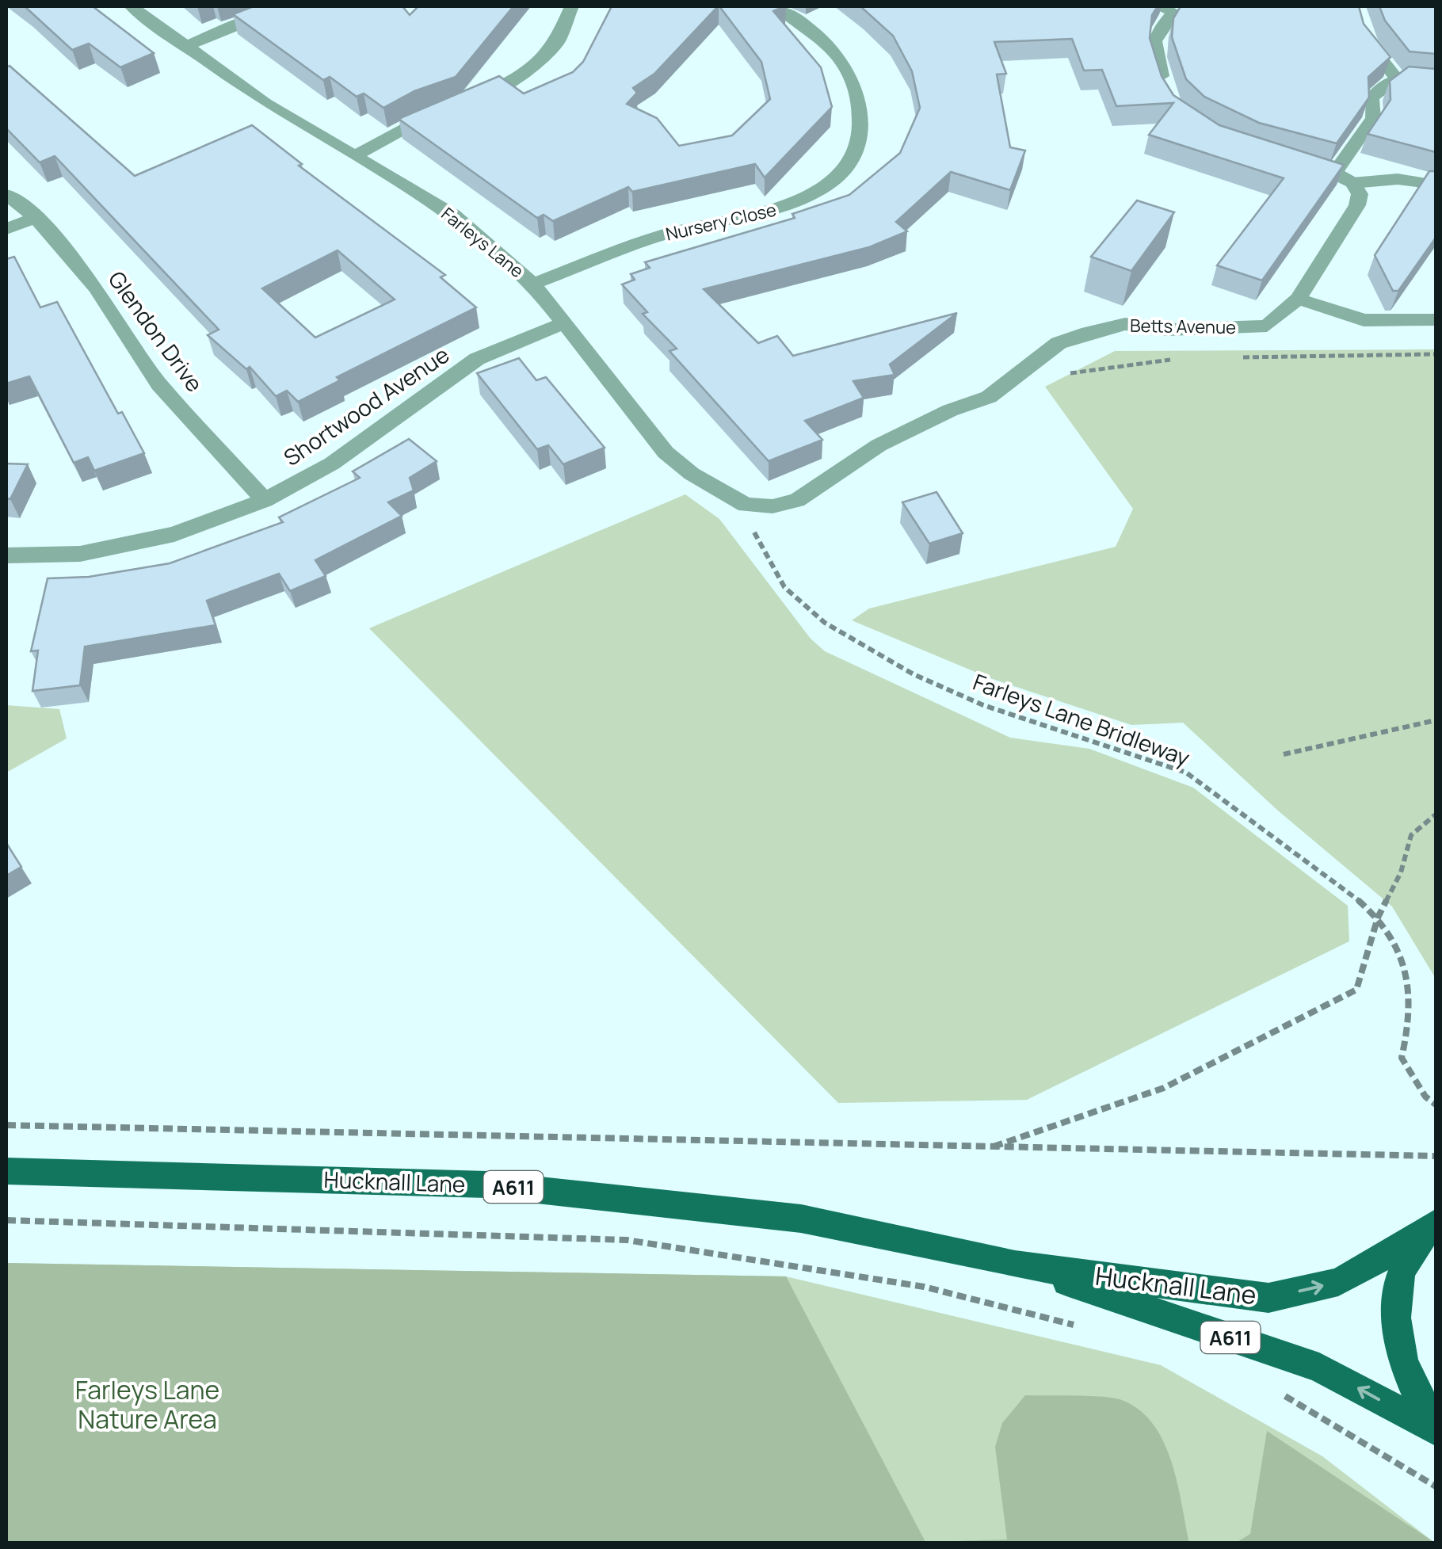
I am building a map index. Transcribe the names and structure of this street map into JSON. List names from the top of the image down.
{
  "streets": {
    "main road": ["Hucknall Lane", "A611"],
    "street": [
      "Nursery Close",
      "Farleys Lane",
      "Betts Avenue",
      "Glendon Drive",
      "Shortwood Avenue"
    ],
    "path": ["Farleys Lane Bridleway"]
  },
  "crossings": [
    ["Nursery Close", "Farleys Lane"],
    ["Farleys Lane", "Betts Avenue"],
    ["Farleys Lane", "Shortwood Avenue"],
    ["Farleys Lane", "Farleys Lane Bridleway"],
    ["Betts Avenue", "Farleys Lane Bridleway"],
    ["Glendon Drive", "Shortwood Avenue"]
  ],
  "parks": ["Farleys Lane Nature Area"]
}
